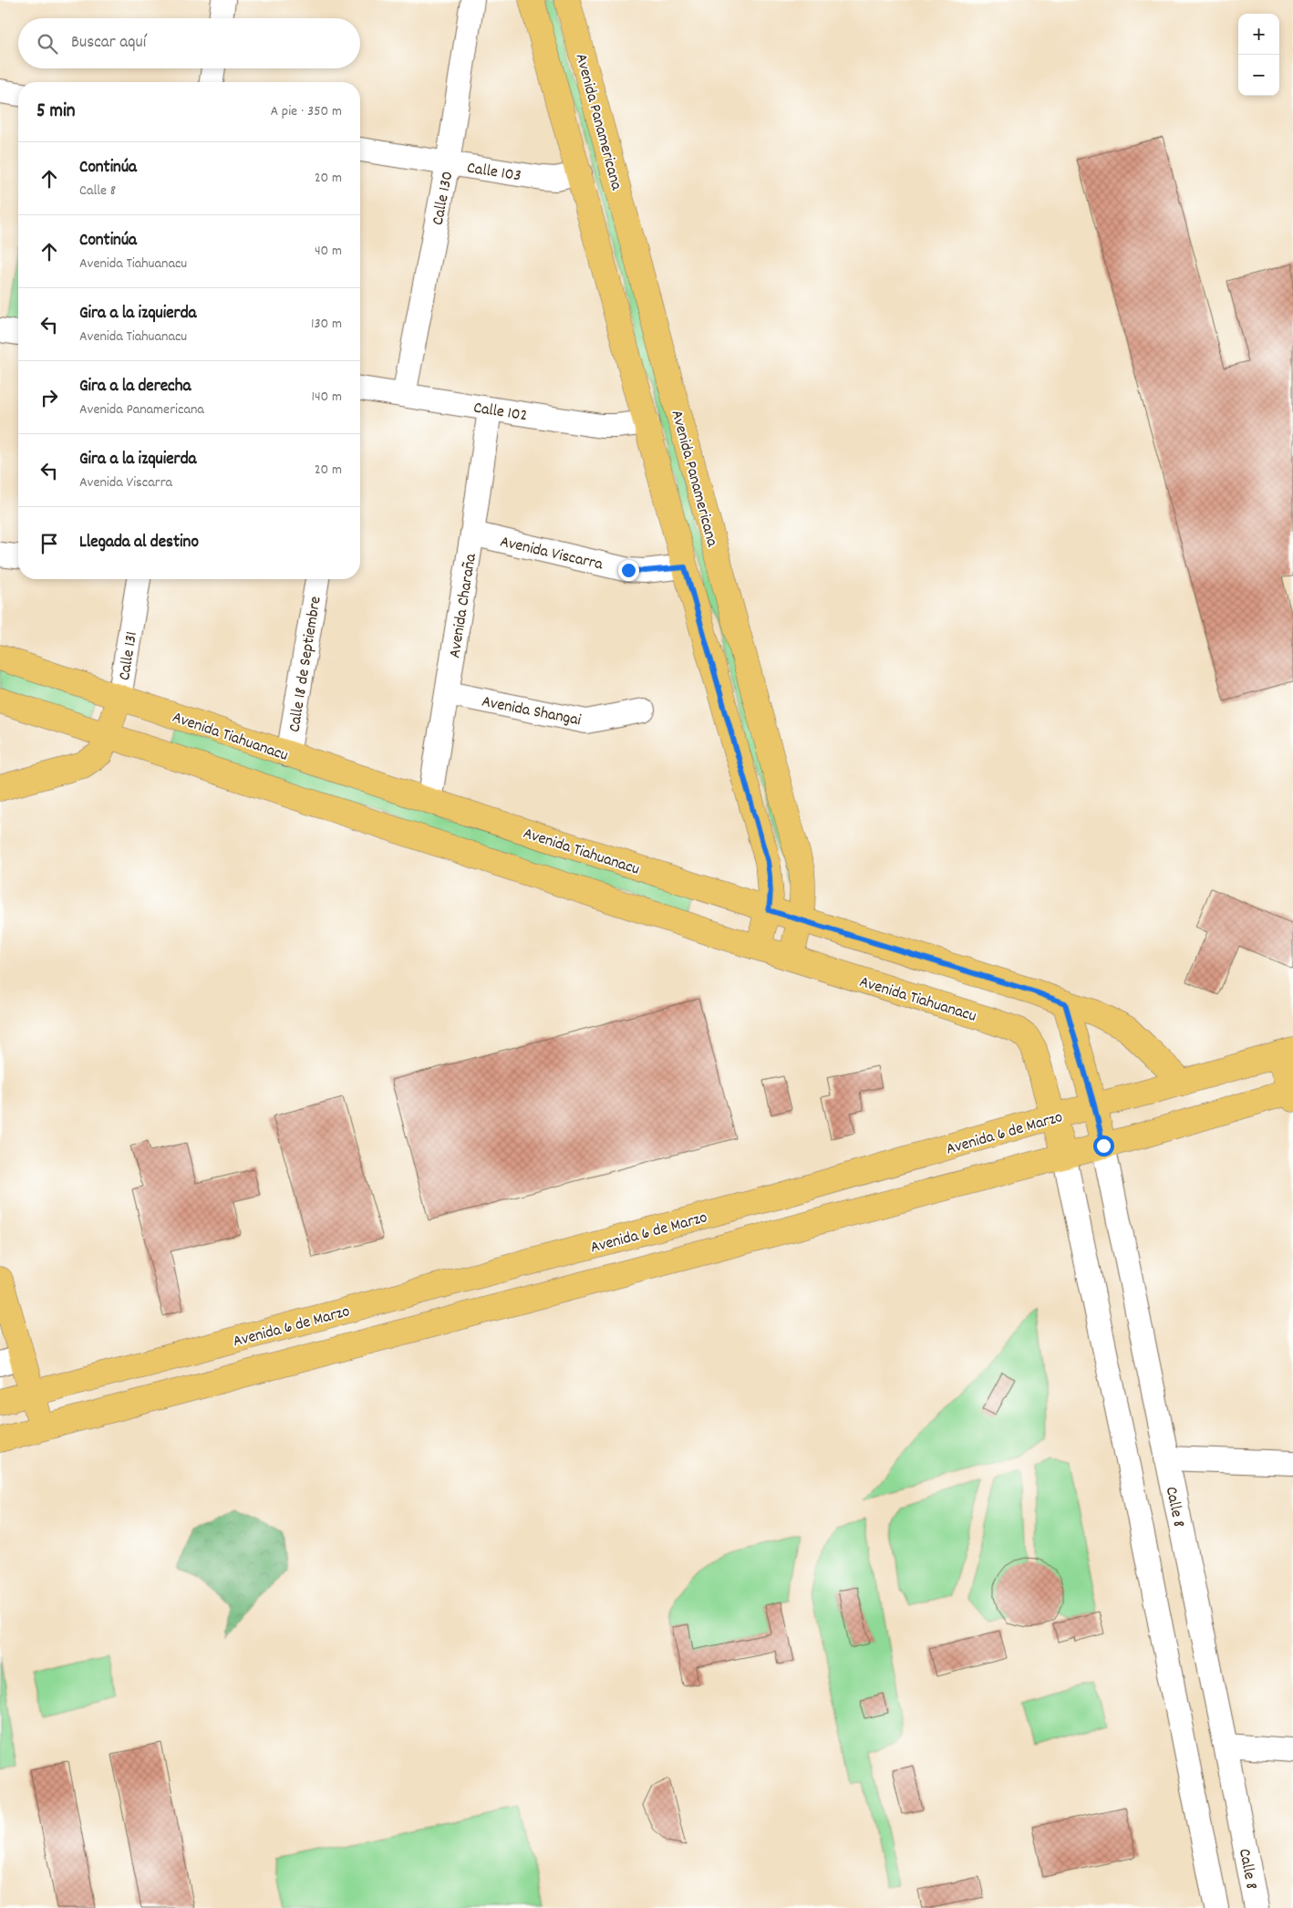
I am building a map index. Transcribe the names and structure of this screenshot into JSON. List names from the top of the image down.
{
  "streets": {
    "main road": [
      "Avenida Panamericana",
      "Calle 131",
      "Avenida Tiahuanacu",
      "Avenida 6 de Marzo",
      "Calle 8"
    ],
    "street": [
      "Calle 103",
      "Calle 130",
      "Calle 102",
      "Avenida Viscarra",
      "Avenida Charaña",
      "Calle 18 de Septiembre",
      "Avenida Shangai"
    ]
  },
  "crossings": [
    ["Avenida Panamericana", "Calle 103"],
    ["Avenida Panamericana", "Calle 102"],
    ["Avenida Panamericana", "Avenida Viscarra"],
    ["Avenida Panamericana", "Avenida Tiahuanacu"],
    ["Calle 103", "Calle 130"],
    ["Calle 130", "Calle 102"],
    ["Calle 102", "Avenida Charaña"],
    ["Avenida Viscarra", "Avenida Charaña"],
    ["Avenida Charaña", "Avenida Shangai"],
    ["Avenida Charaña", "Avenida Tiahuanacu"],
    ["Calle 131", "Avenida Tiahuanacu"],
    ["Calle 18 de Septiembre", "Avenida Tiahuanacu"],
    ["Avenida Tiahuanacu", "Avenida 6 de Marzo"],
    ["Avenida 6 de Marzo", "Calle 8"]
  ],
  "page": {
    "map_buttons": ["+", "−"],
    "search": "Buscar aquí",
    "heading": ["5 min", "A pie · 350 m"],
    "list": [
      ["Continúa", "Calle 8", "20 m"],
      ["Continúa", "Avenida Tiahuanacu", "40 m"],
      ["Gira a la izquierda", "Avenida Tiahuanacu", "130 m"],
      ["Gira a la derecha", "Avenida Panamericana", "140 m"],
      ["Gira a la izquierda", "Avenida Viscarra", "20 m"],
      "Llegada al destino"
    ]
  }
}
